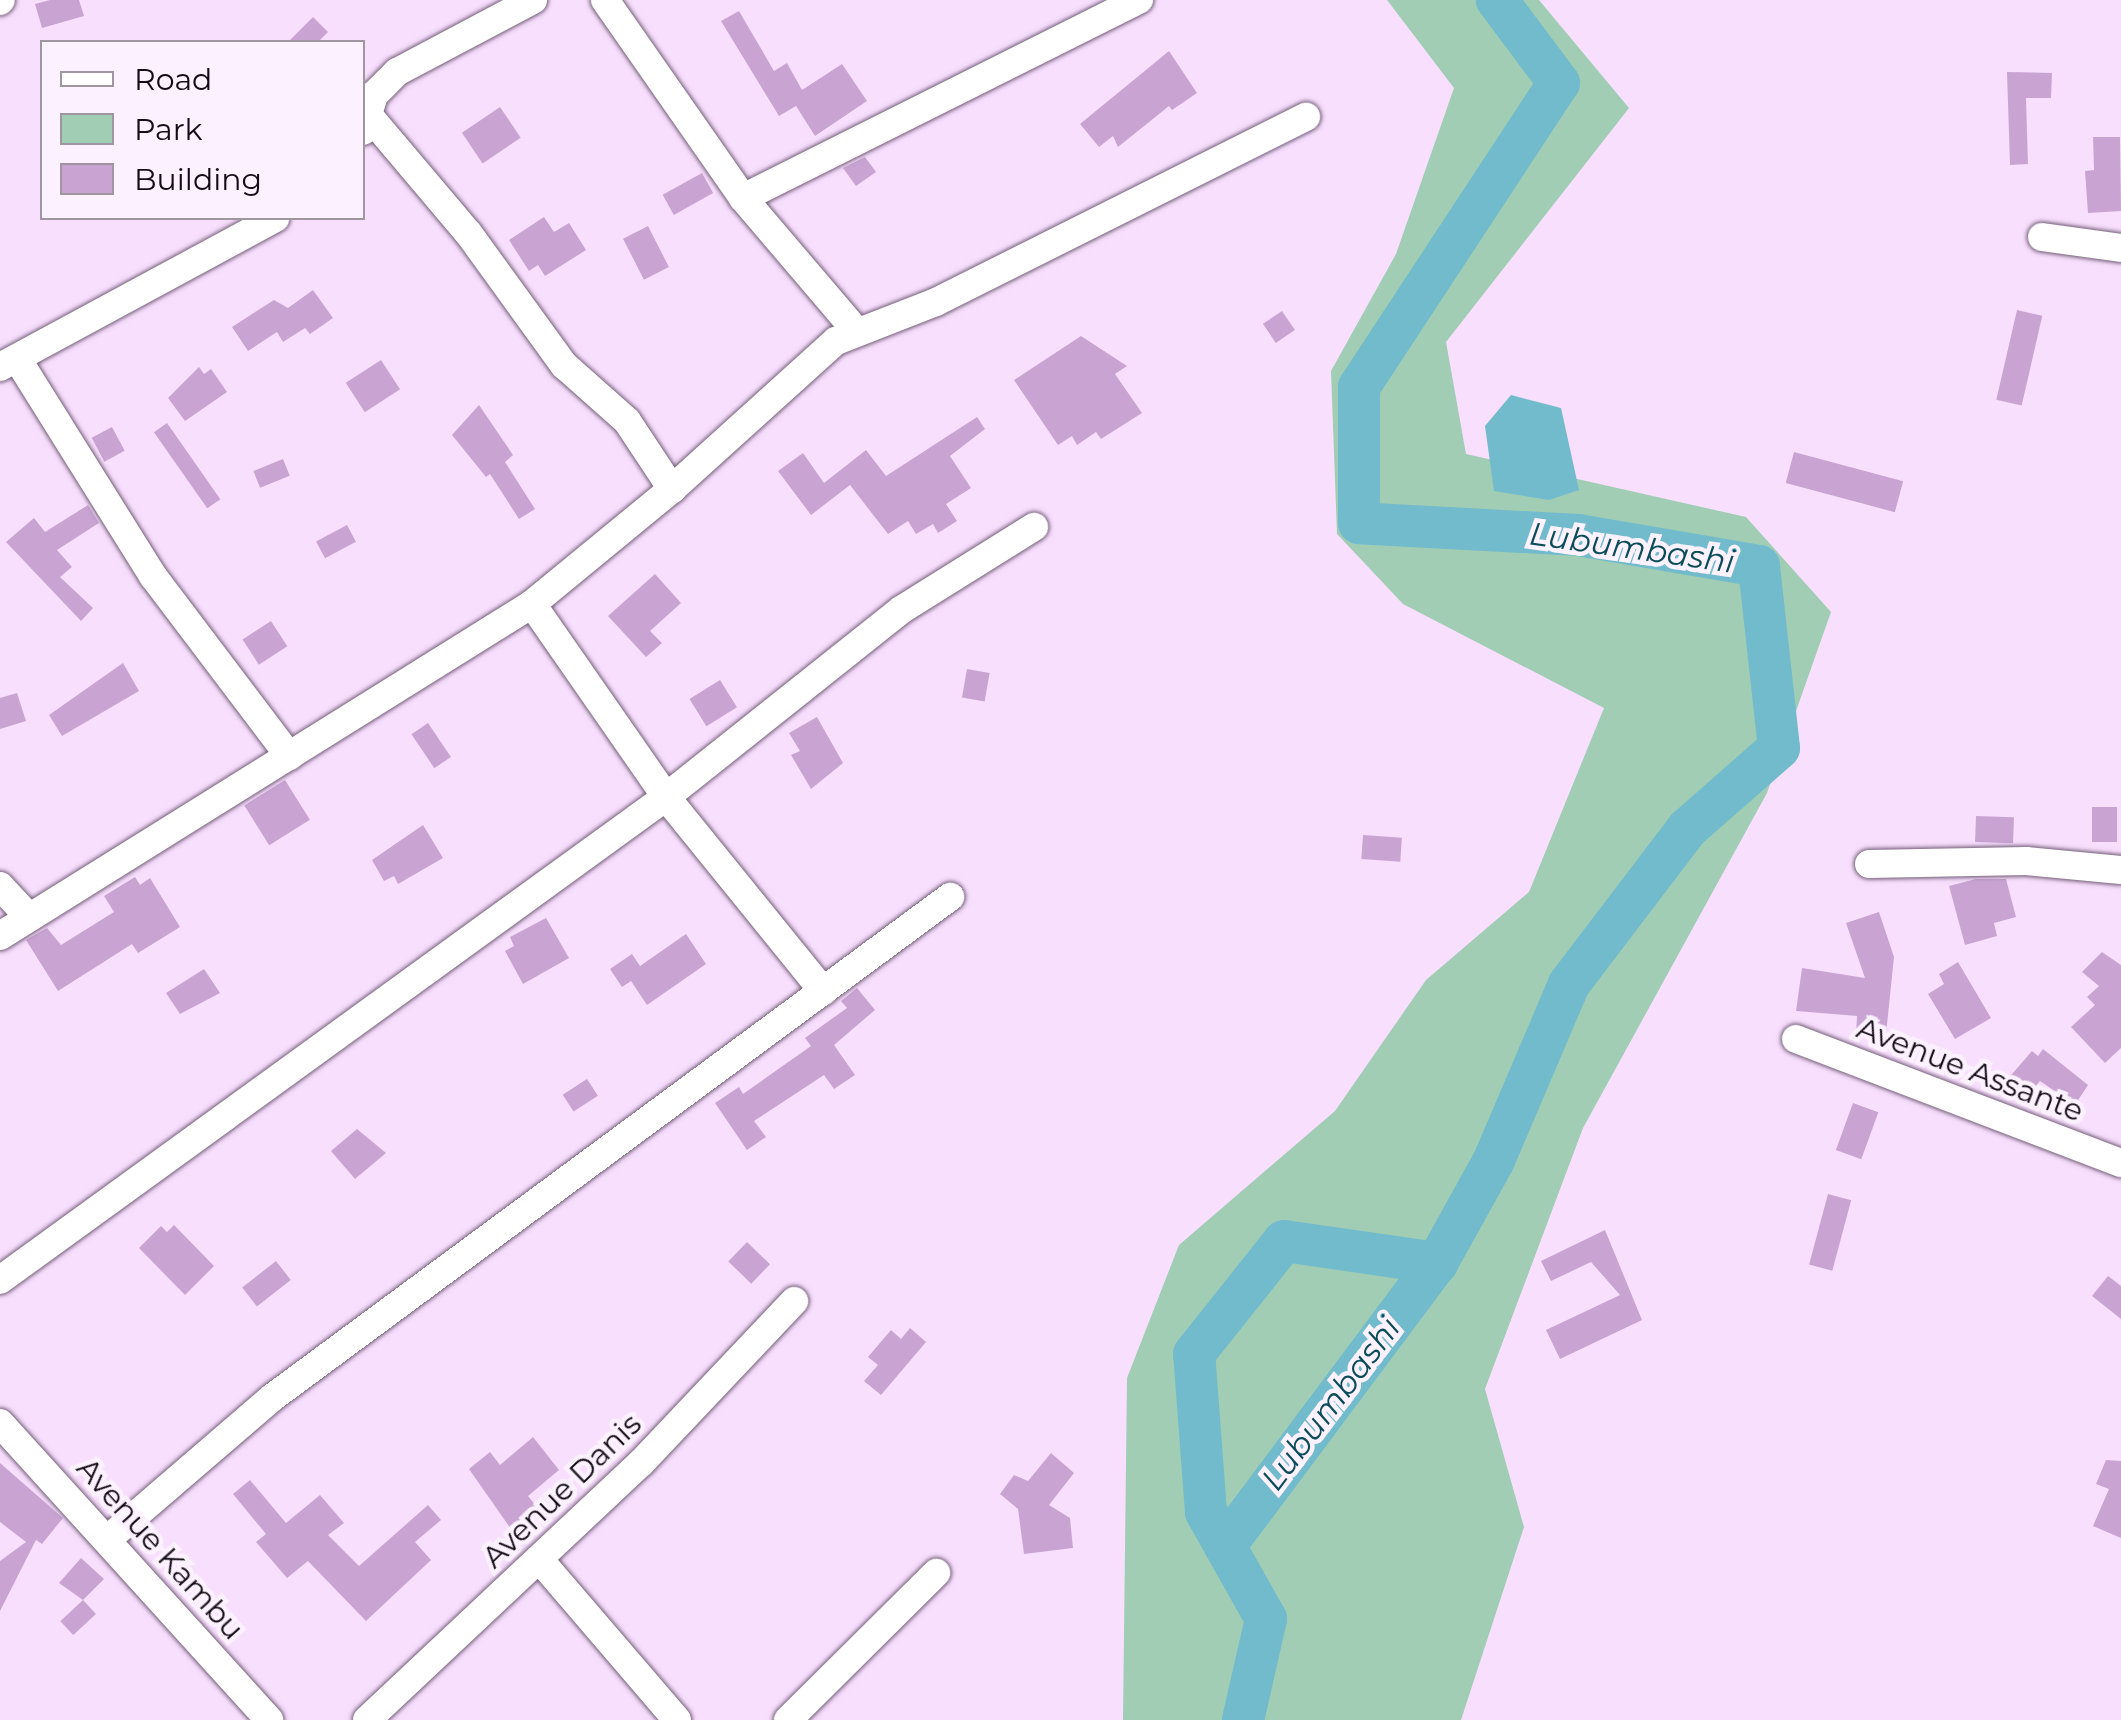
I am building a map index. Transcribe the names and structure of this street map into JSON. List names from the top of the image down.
{
  "streets": {
    "street": ["Avenue Assante", "Avenue Danis", "Avenue Kambu"]
  },
  "water": ["Lubumbashi"],
  "legend": ["Road", "Park", "Building"]
}
